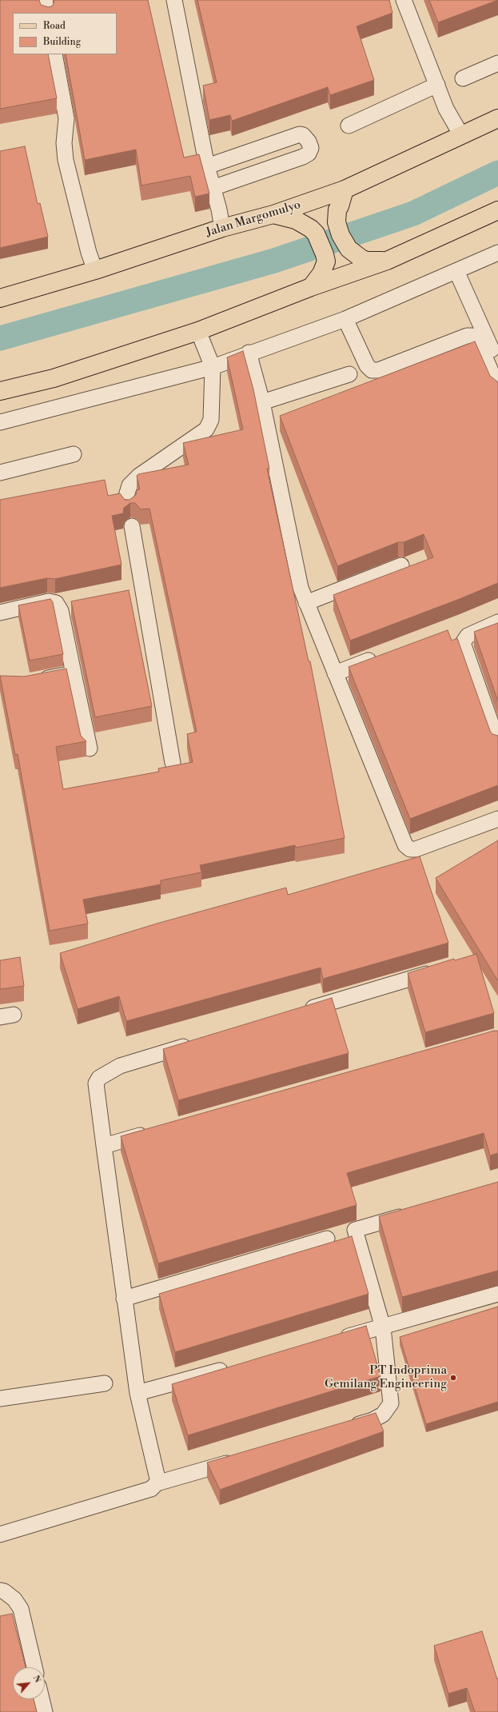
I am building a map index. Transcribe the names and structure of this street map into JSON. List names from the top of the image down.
{
  "streets": {
    "main road": ["Jalan Margomulyo"]
  },
  "places": ["PT Indoprima Gemilang Engineering"],
  "legend": ["Road", "Building"],
  "north": "top right"
}
